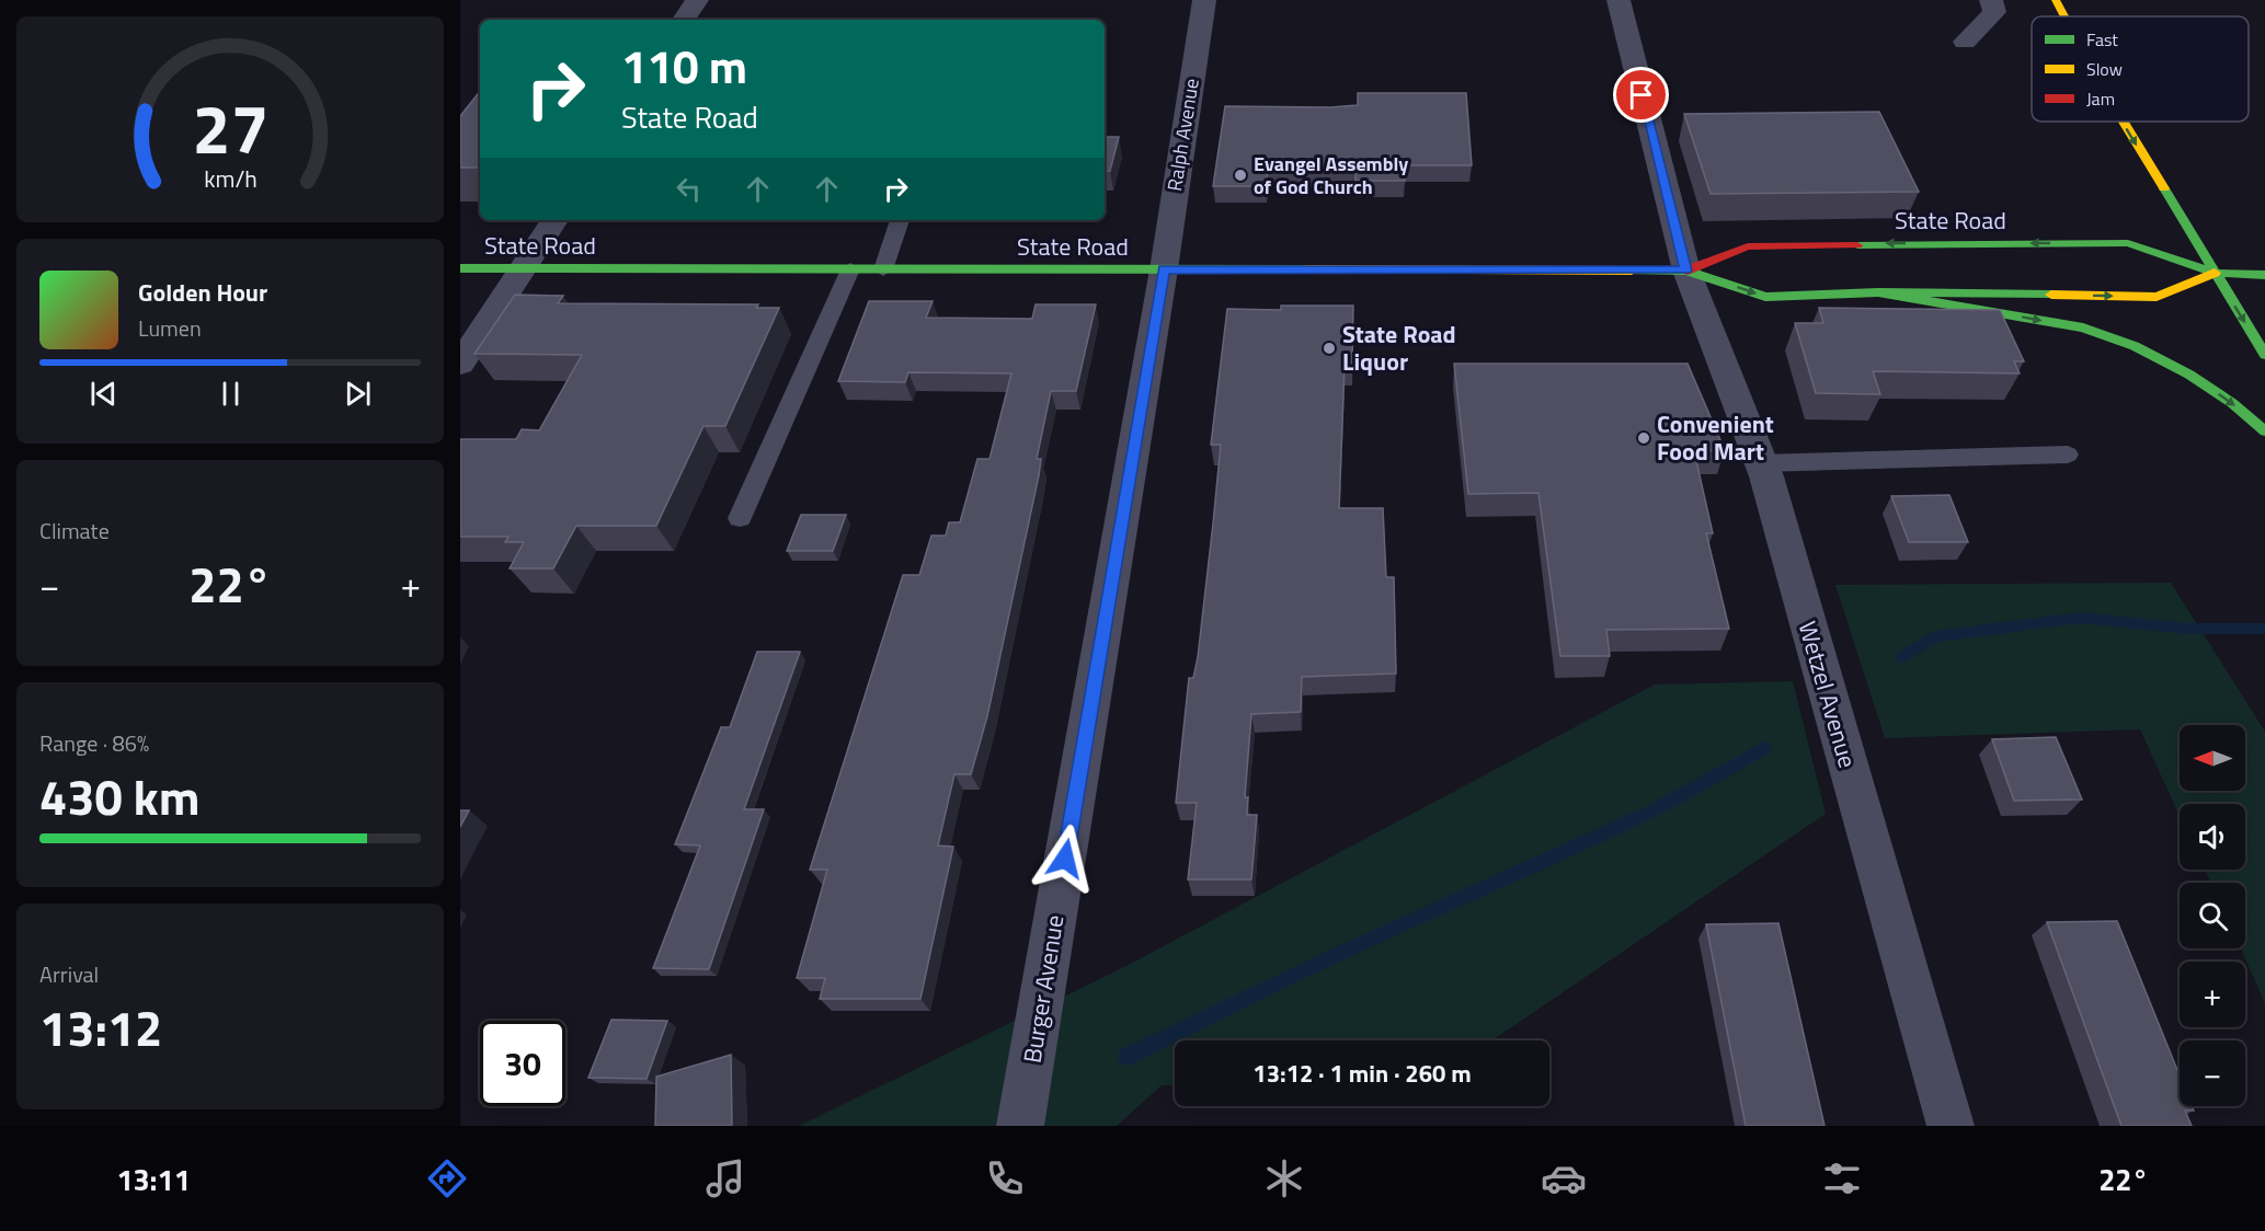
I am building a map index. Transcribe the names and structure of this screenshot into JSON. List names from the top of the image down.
{
  "streets": {
    "main road": ["State Road"],
    "street": ["Ralph Avenue", "Wetzel Avenue", "Burger Avenue"]
  },
  "crossings": [
    ["Ralph Avenue", "State Road"],
    ["Ralph Avenue", "Burger Avenue"],
    ["State Road", "Wetzel Avenue"],
    ["State Road", "Burger Avenue"]
  ],
  "places": ["Evangel Assembly of God Church", "State Road Liquor", "Convenient Food Mart"],
  "legend": ["Fast", "Slow", "Jam"],
  "north": "left",
  "page": {
    "turn": ["110 m", "State Road"],
    "song": ["Golden Hour", "Lumen"],
    "tile": [
      "Climate",
      ["Range · 86%", "430 km"],
      ["Arrival", "13:12"]
    ],
    "heat": ["−", "22°", "+"],
    "map_buttons": ["+", "−"],
    "limit": "30",
    "trip": "13:12 · 1 min · 260 m",
    "tabs": ["13:11", "22°"],
    "gauge": ["27", "km/h"]
  }
}
